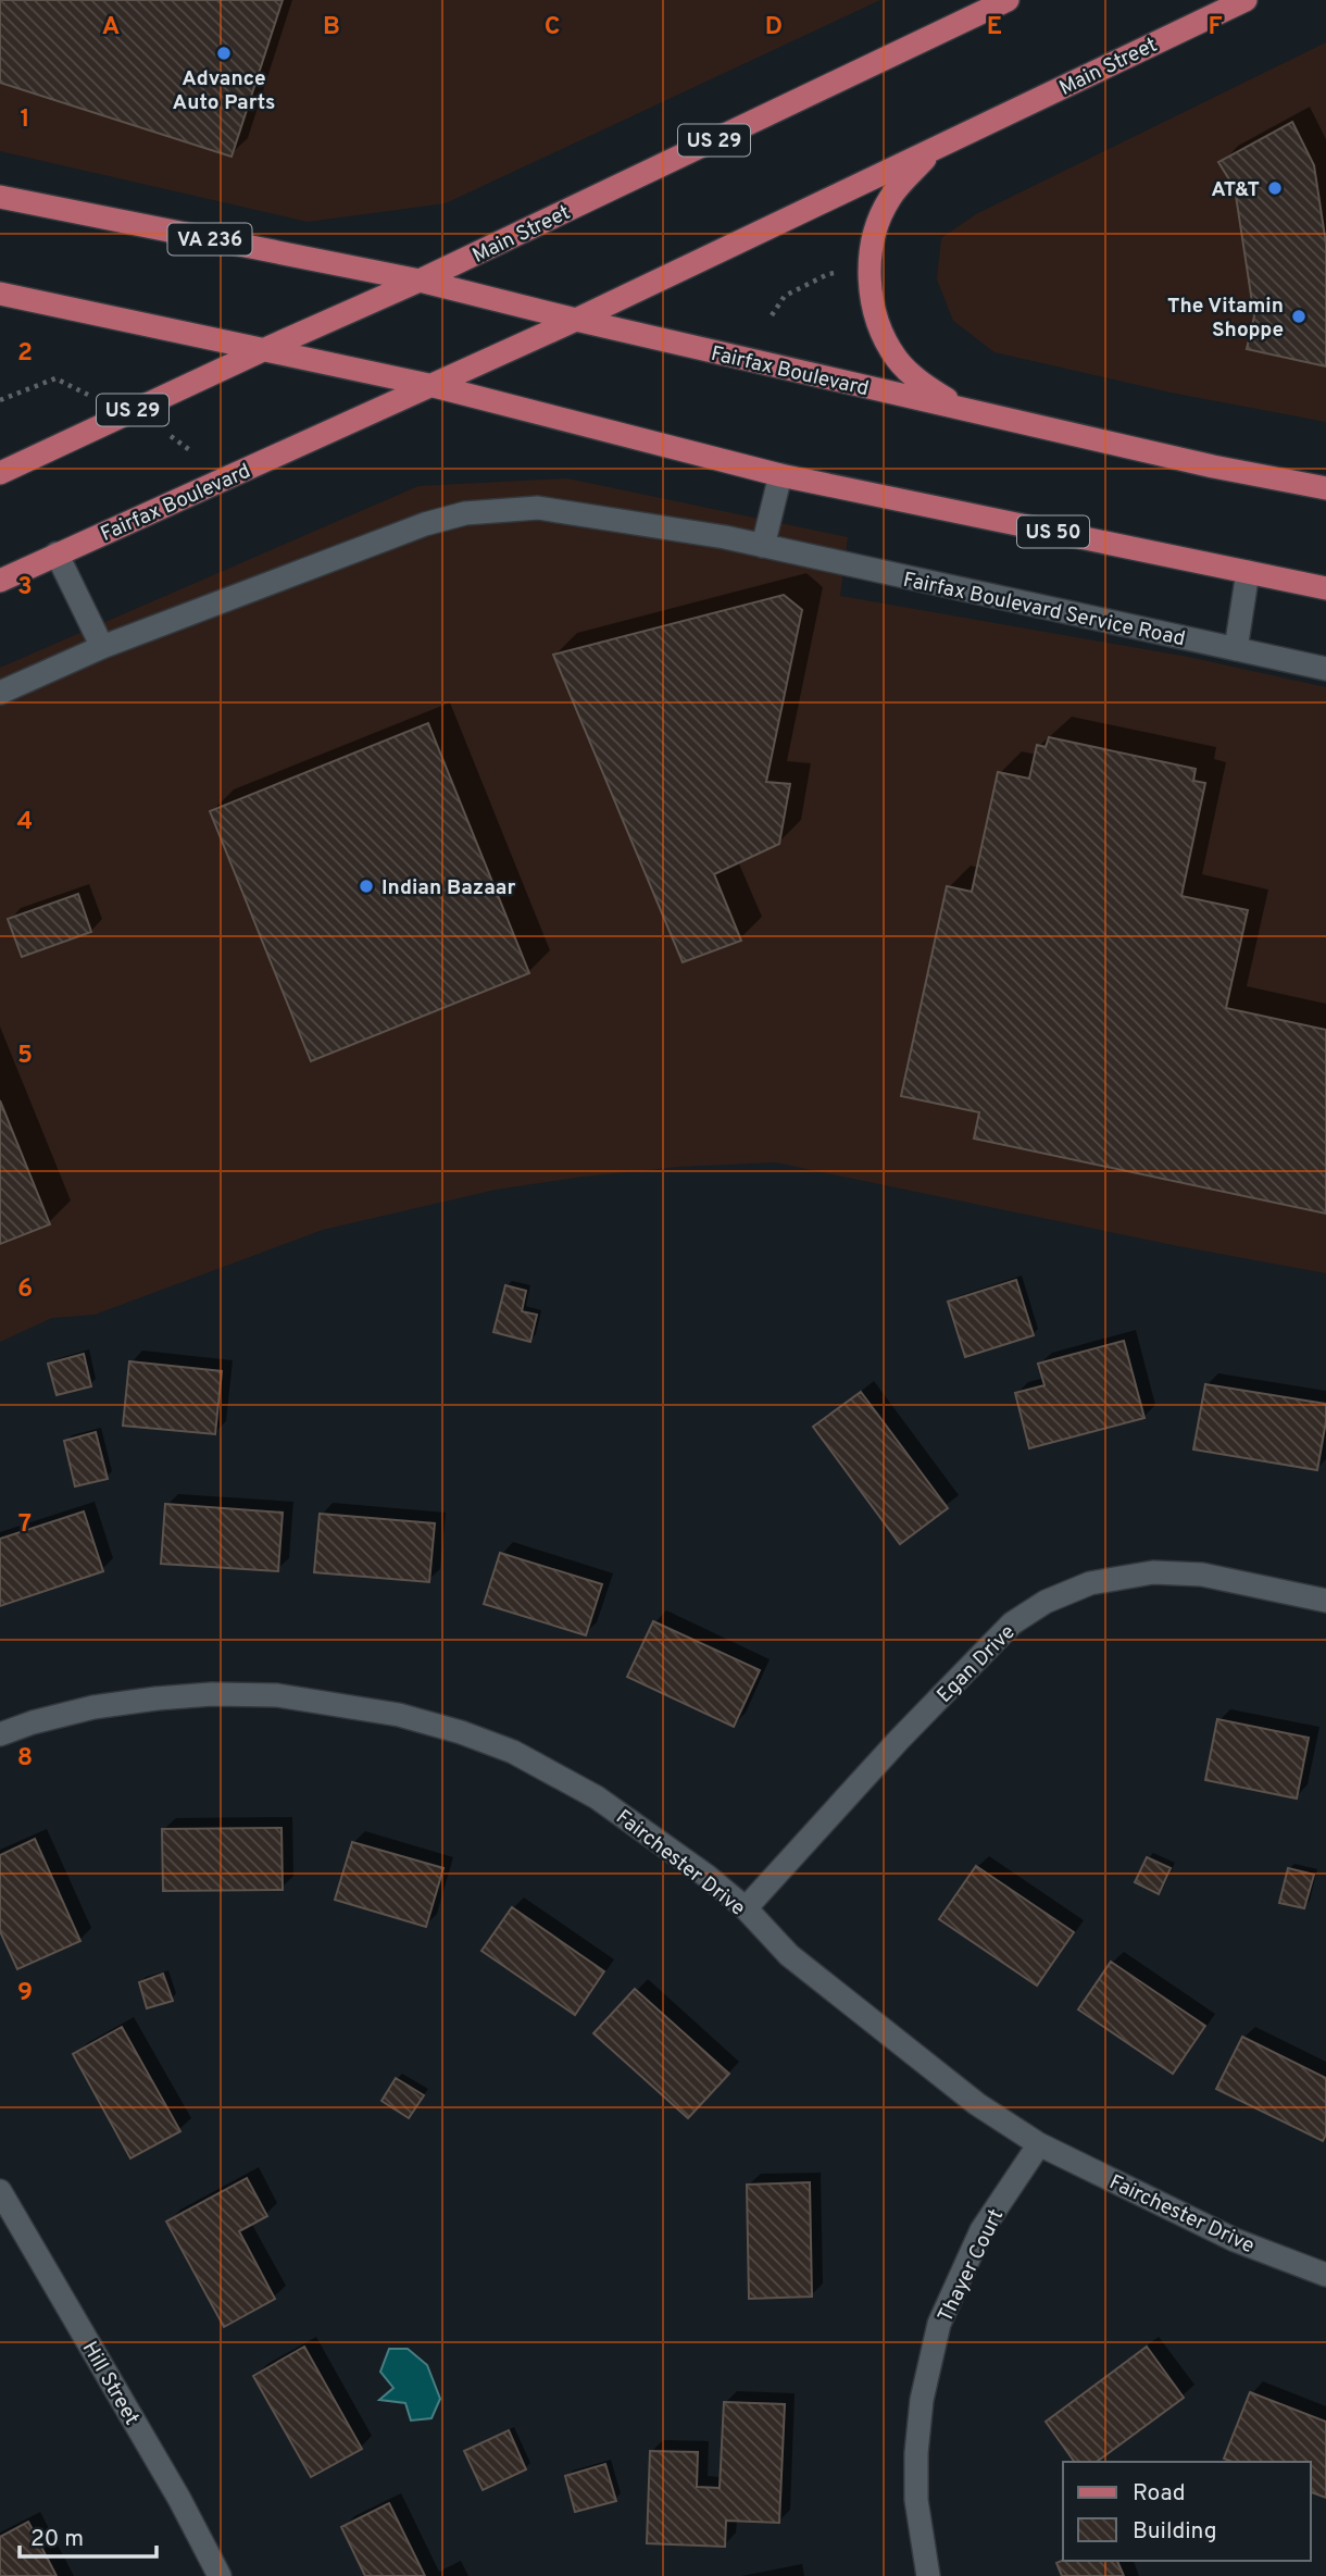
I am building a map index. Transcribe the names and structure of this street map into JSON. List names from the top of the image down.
{
  "streets": {
    "main road": [
      "Main Street",
      "US 29",
      "VA 236",
      "Fairfax Boulevard",
      "US 50"
    ],
    "street": [
      "Fairfax Boulevard Service Road",
      "Egan Drive",
      "Fairchester Drive",
      "Thayer Court",
      "Hill Street"
    ]
  },
  "crossings": [
    ["Main Street", "US 29"],
    ["Main Street", "VA 236"],
    ["Main Street", "Fairfax Boulevard"],
    ["Main Street", "US 50"],
    ["US 29", "VA 236"],
    ["US 29", "Fairfax Boulevard"],
    ["VA 236", "Fairfax Boulevard"],
    ["Fairfax Boulevard", "US 50"],
    ["Egan Drive", "Fairchester Drive"],
    ["Fairchester Drive", "Thayer Court"]
  ],
  "places": [
    "Advance Auto Parts",
    "AT&T",
    "The Vitamin Shoppe",
    "Indian Bazaar"
  ],
  "legend": ["Road", "Building"],
  "scale_bar": "20 m",
  "grid": {
    "columns": [
      "A",
      "B",
      "C",
      "D",
      "E",
      "F"
    ],
    "rows": [
      "1",
      "2",
      "3",
      "4",
      "5",
      "6",
      "7",
      "8",
      "9"
    ]
  }
}
